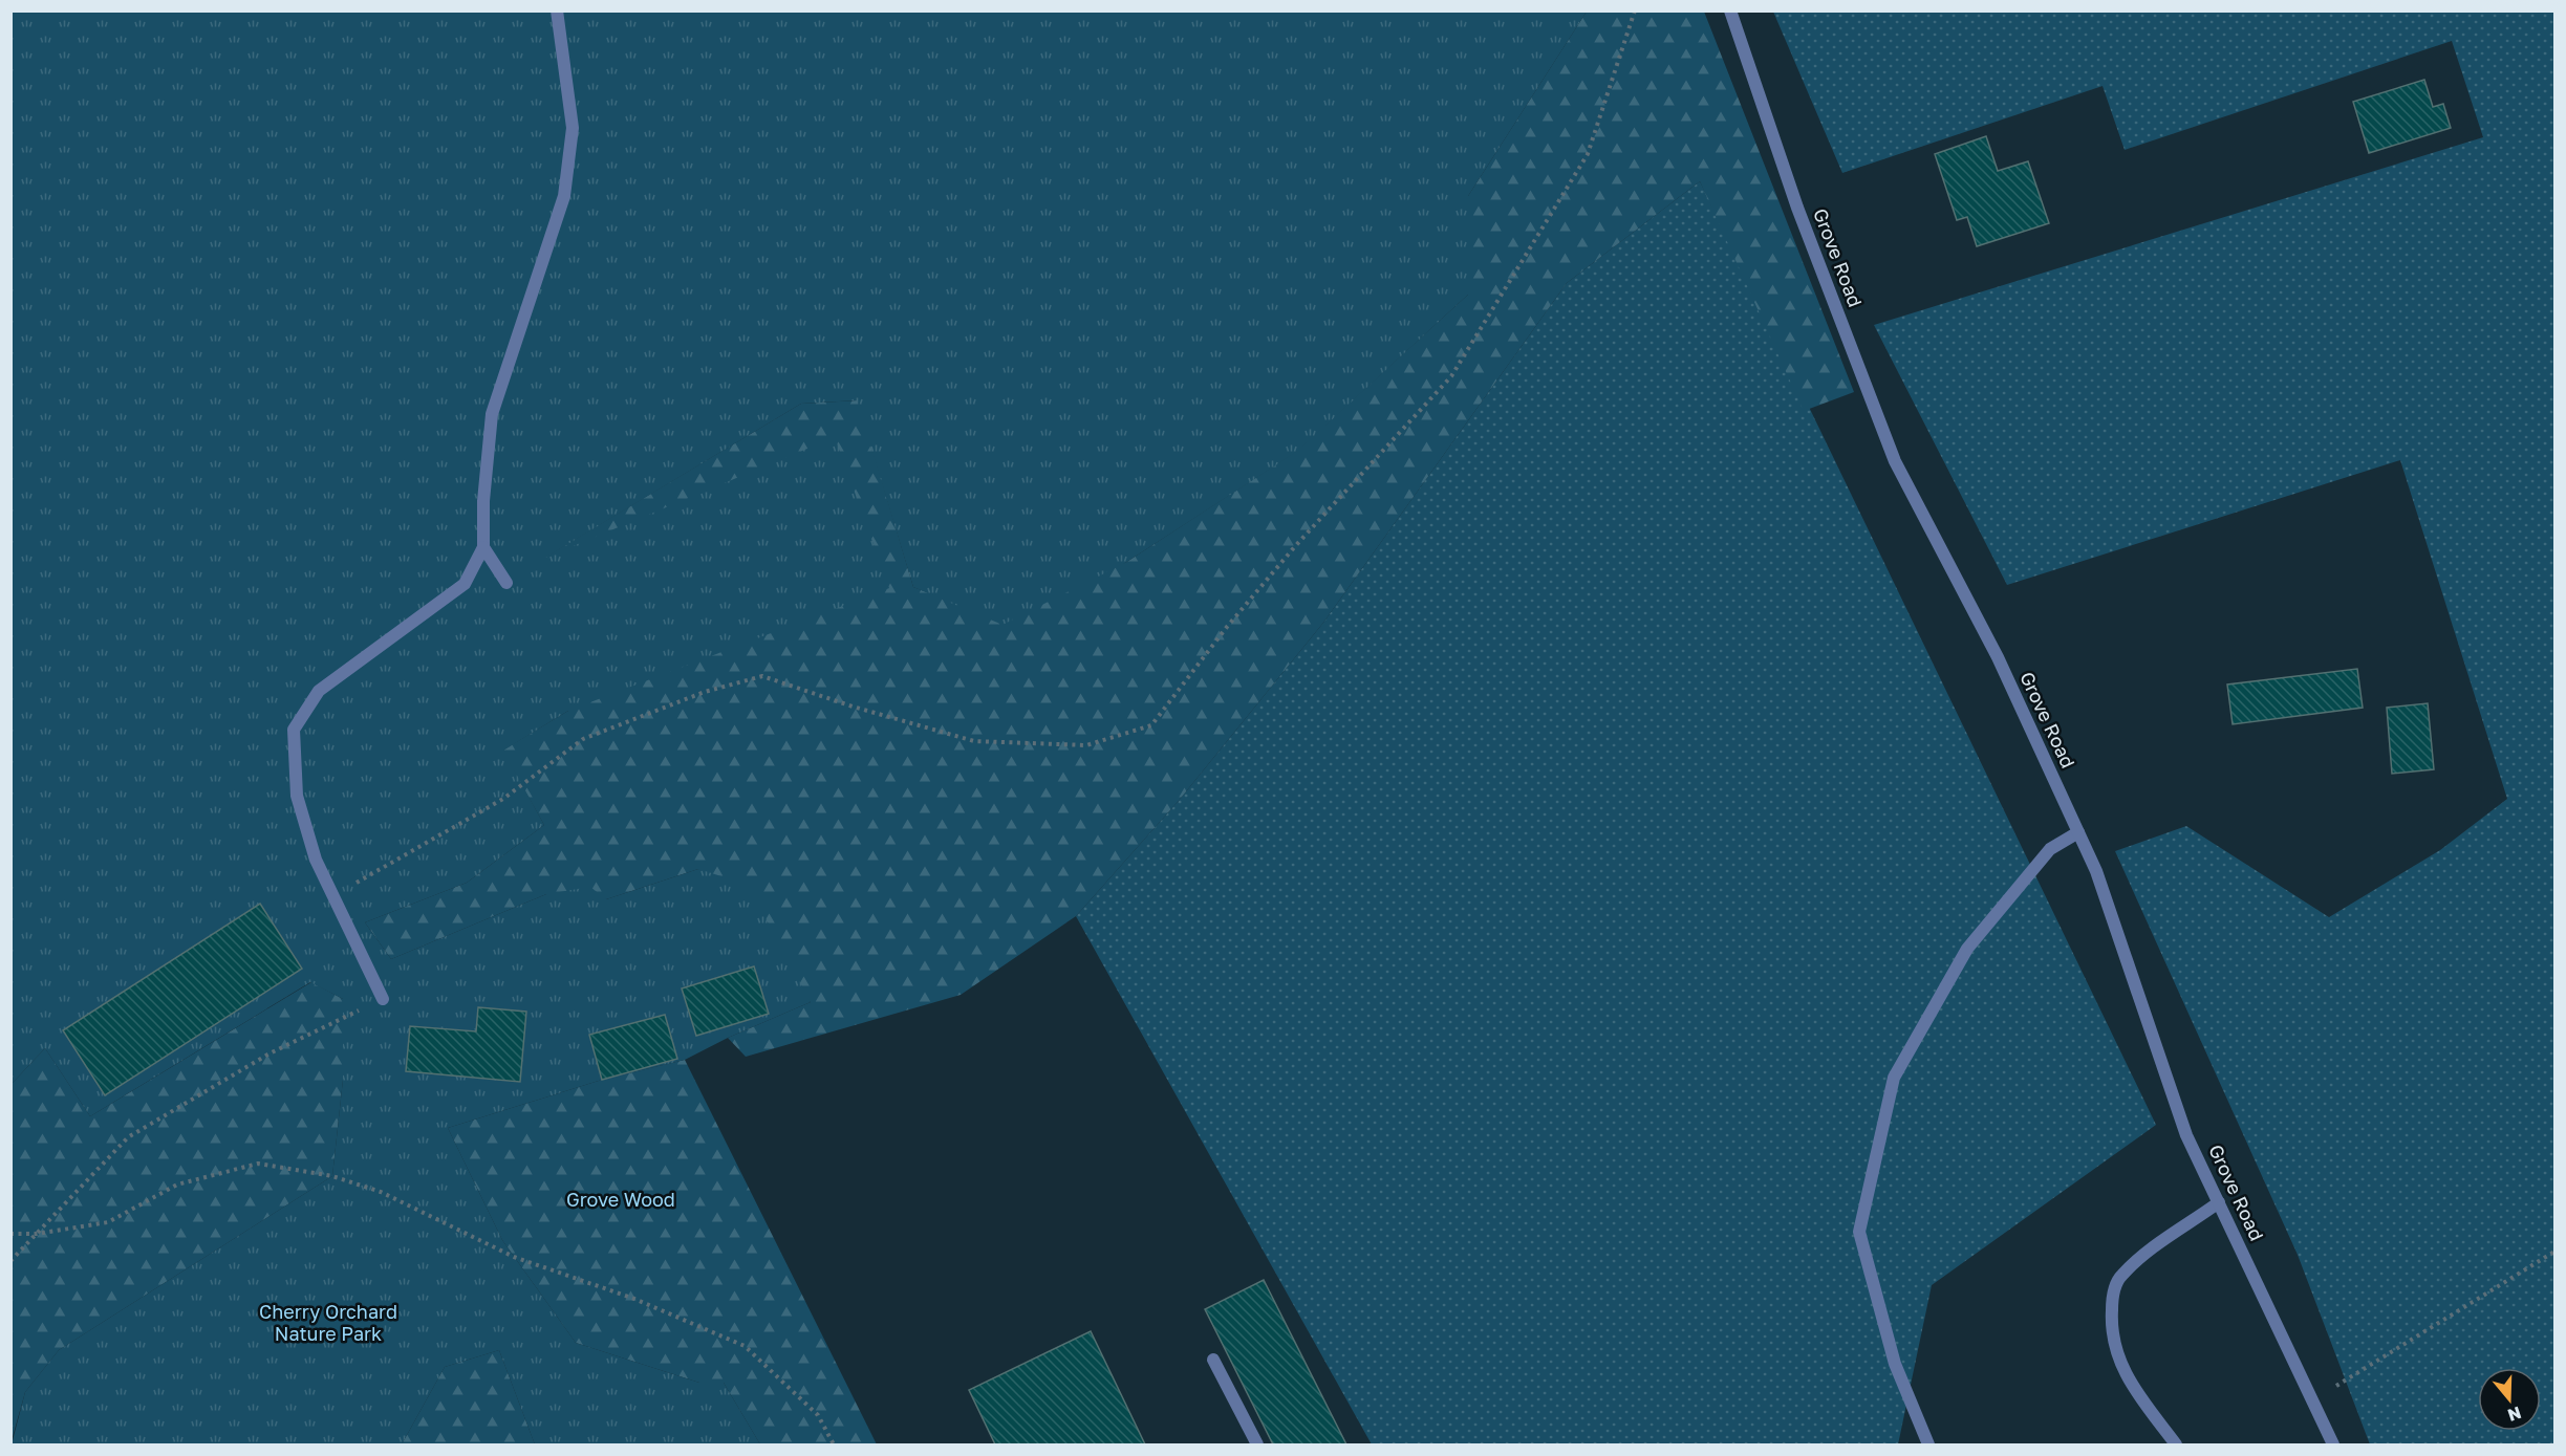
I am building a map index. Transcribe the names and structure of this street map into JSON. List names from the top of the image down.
{
  "streets": {
    "street": ["Grove Road"]
  },
  "parks": ["Grove Wood", "Cherry Orchard Nature Park"],
  "north": "bottom"
}
